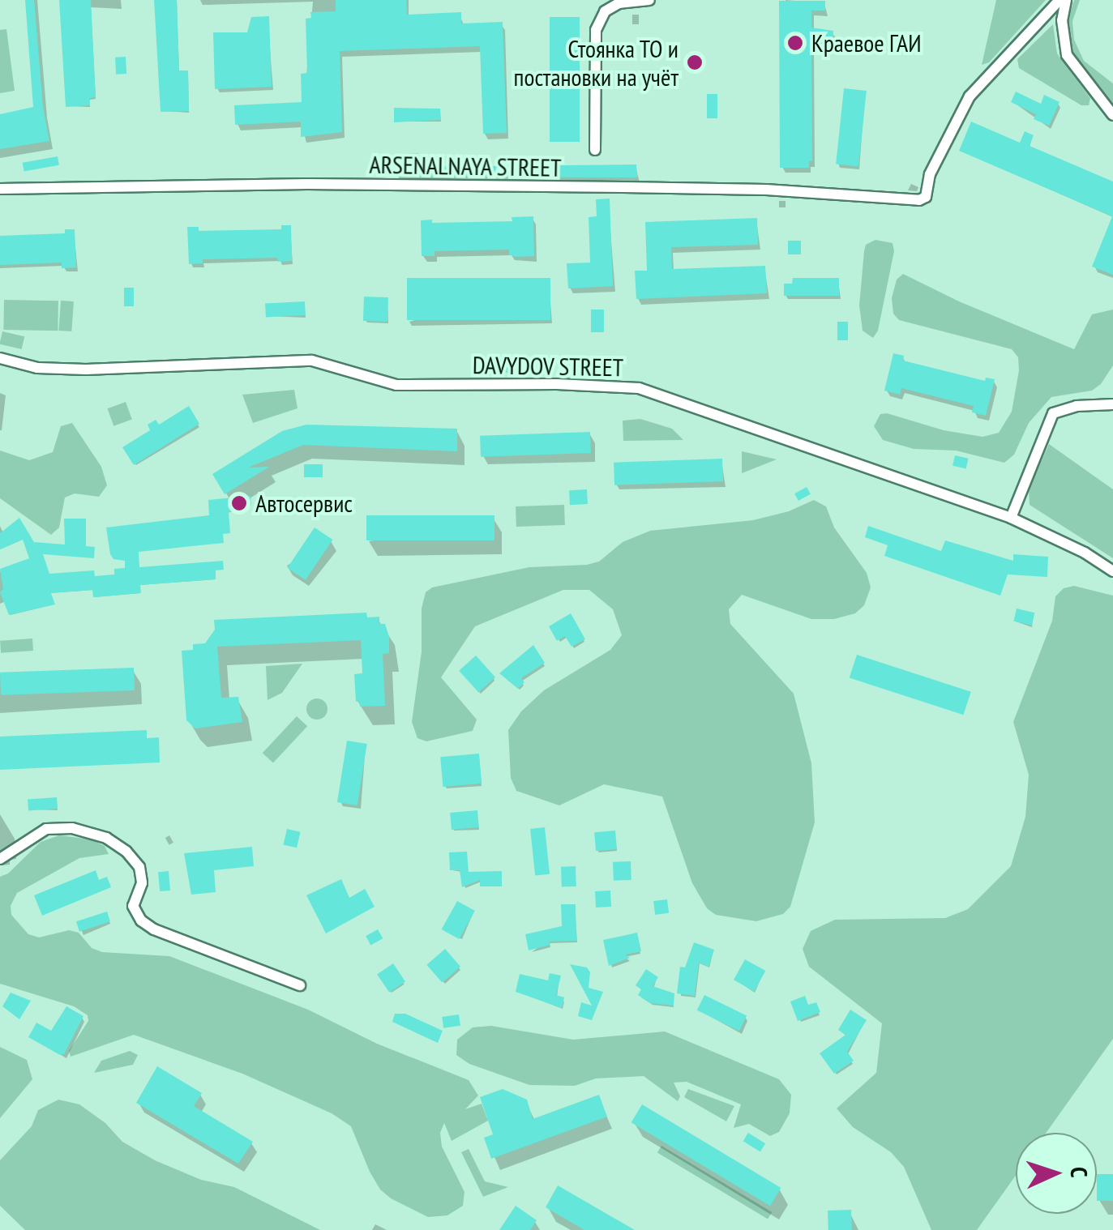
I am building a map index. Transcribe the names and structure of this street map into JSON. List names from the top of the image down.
{
  "streets": {
    "street": ["ARSENALNAYA STREET", "DAVYDOV STREET"]
  },
  "places": ["Краевое ГАИ", "Стоянка ТО и постановки на учёт", "Автосервис"],
  "north": "right"
}
